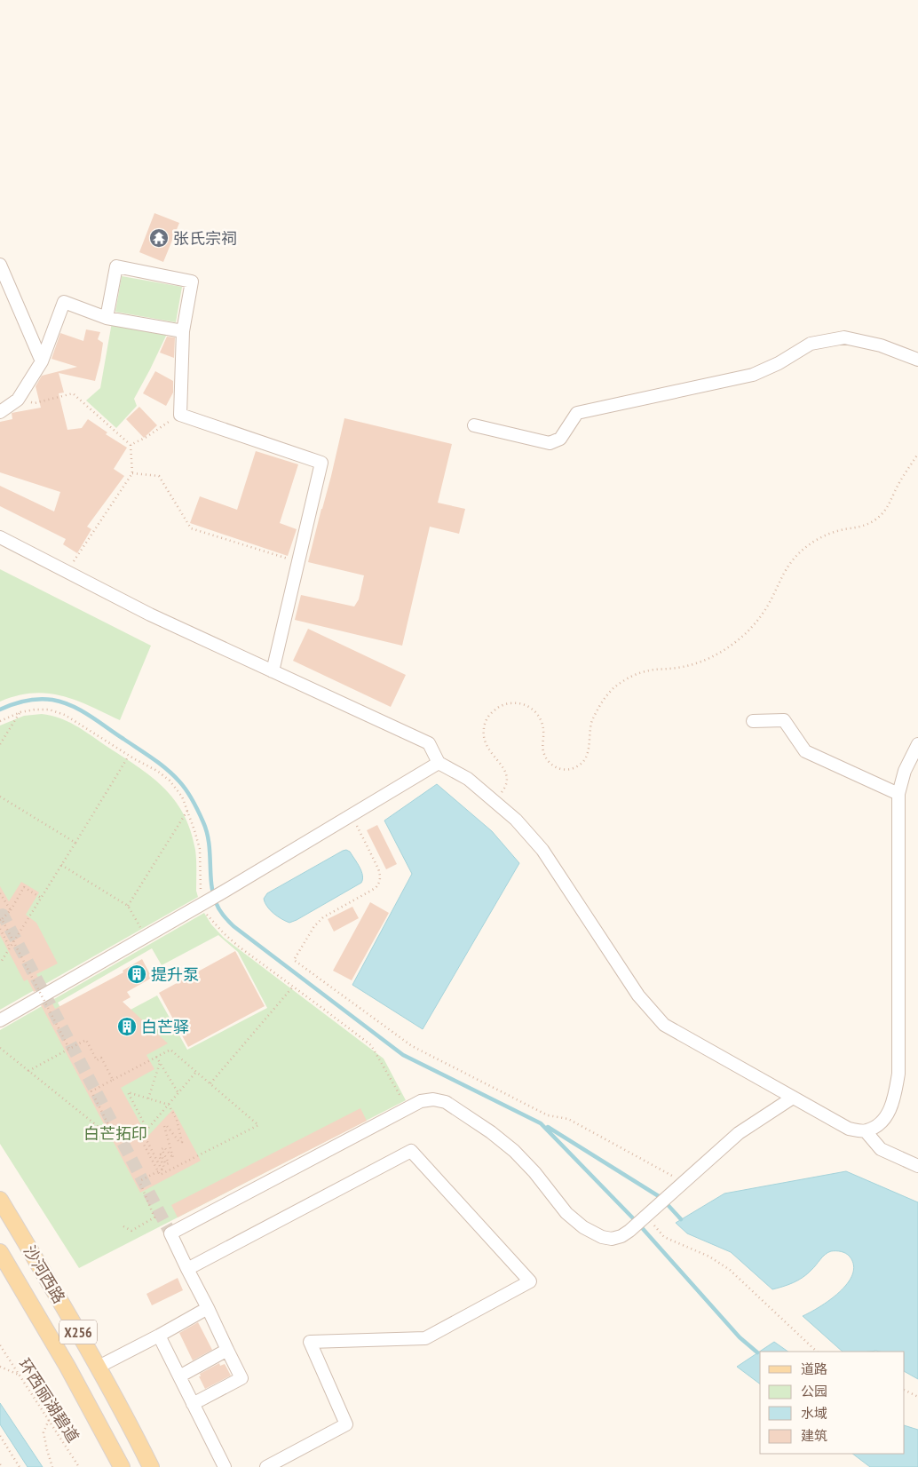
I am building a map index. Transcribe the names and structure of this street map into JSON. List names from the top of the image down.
{
  "streets": {
    "main road": ["沙河西路", "X256"],
    "path": ["环西丽湖碧道"]
  },
  "parks": ["白芒拓印"],
  "places": {
    "temple": ["张氏宗祠"],
    "building": ["提升泵", "白芒驿"]
  },
  "legend": [
    "道路",
    "公园",
    "水域",
    "建筑"
  ]
}
